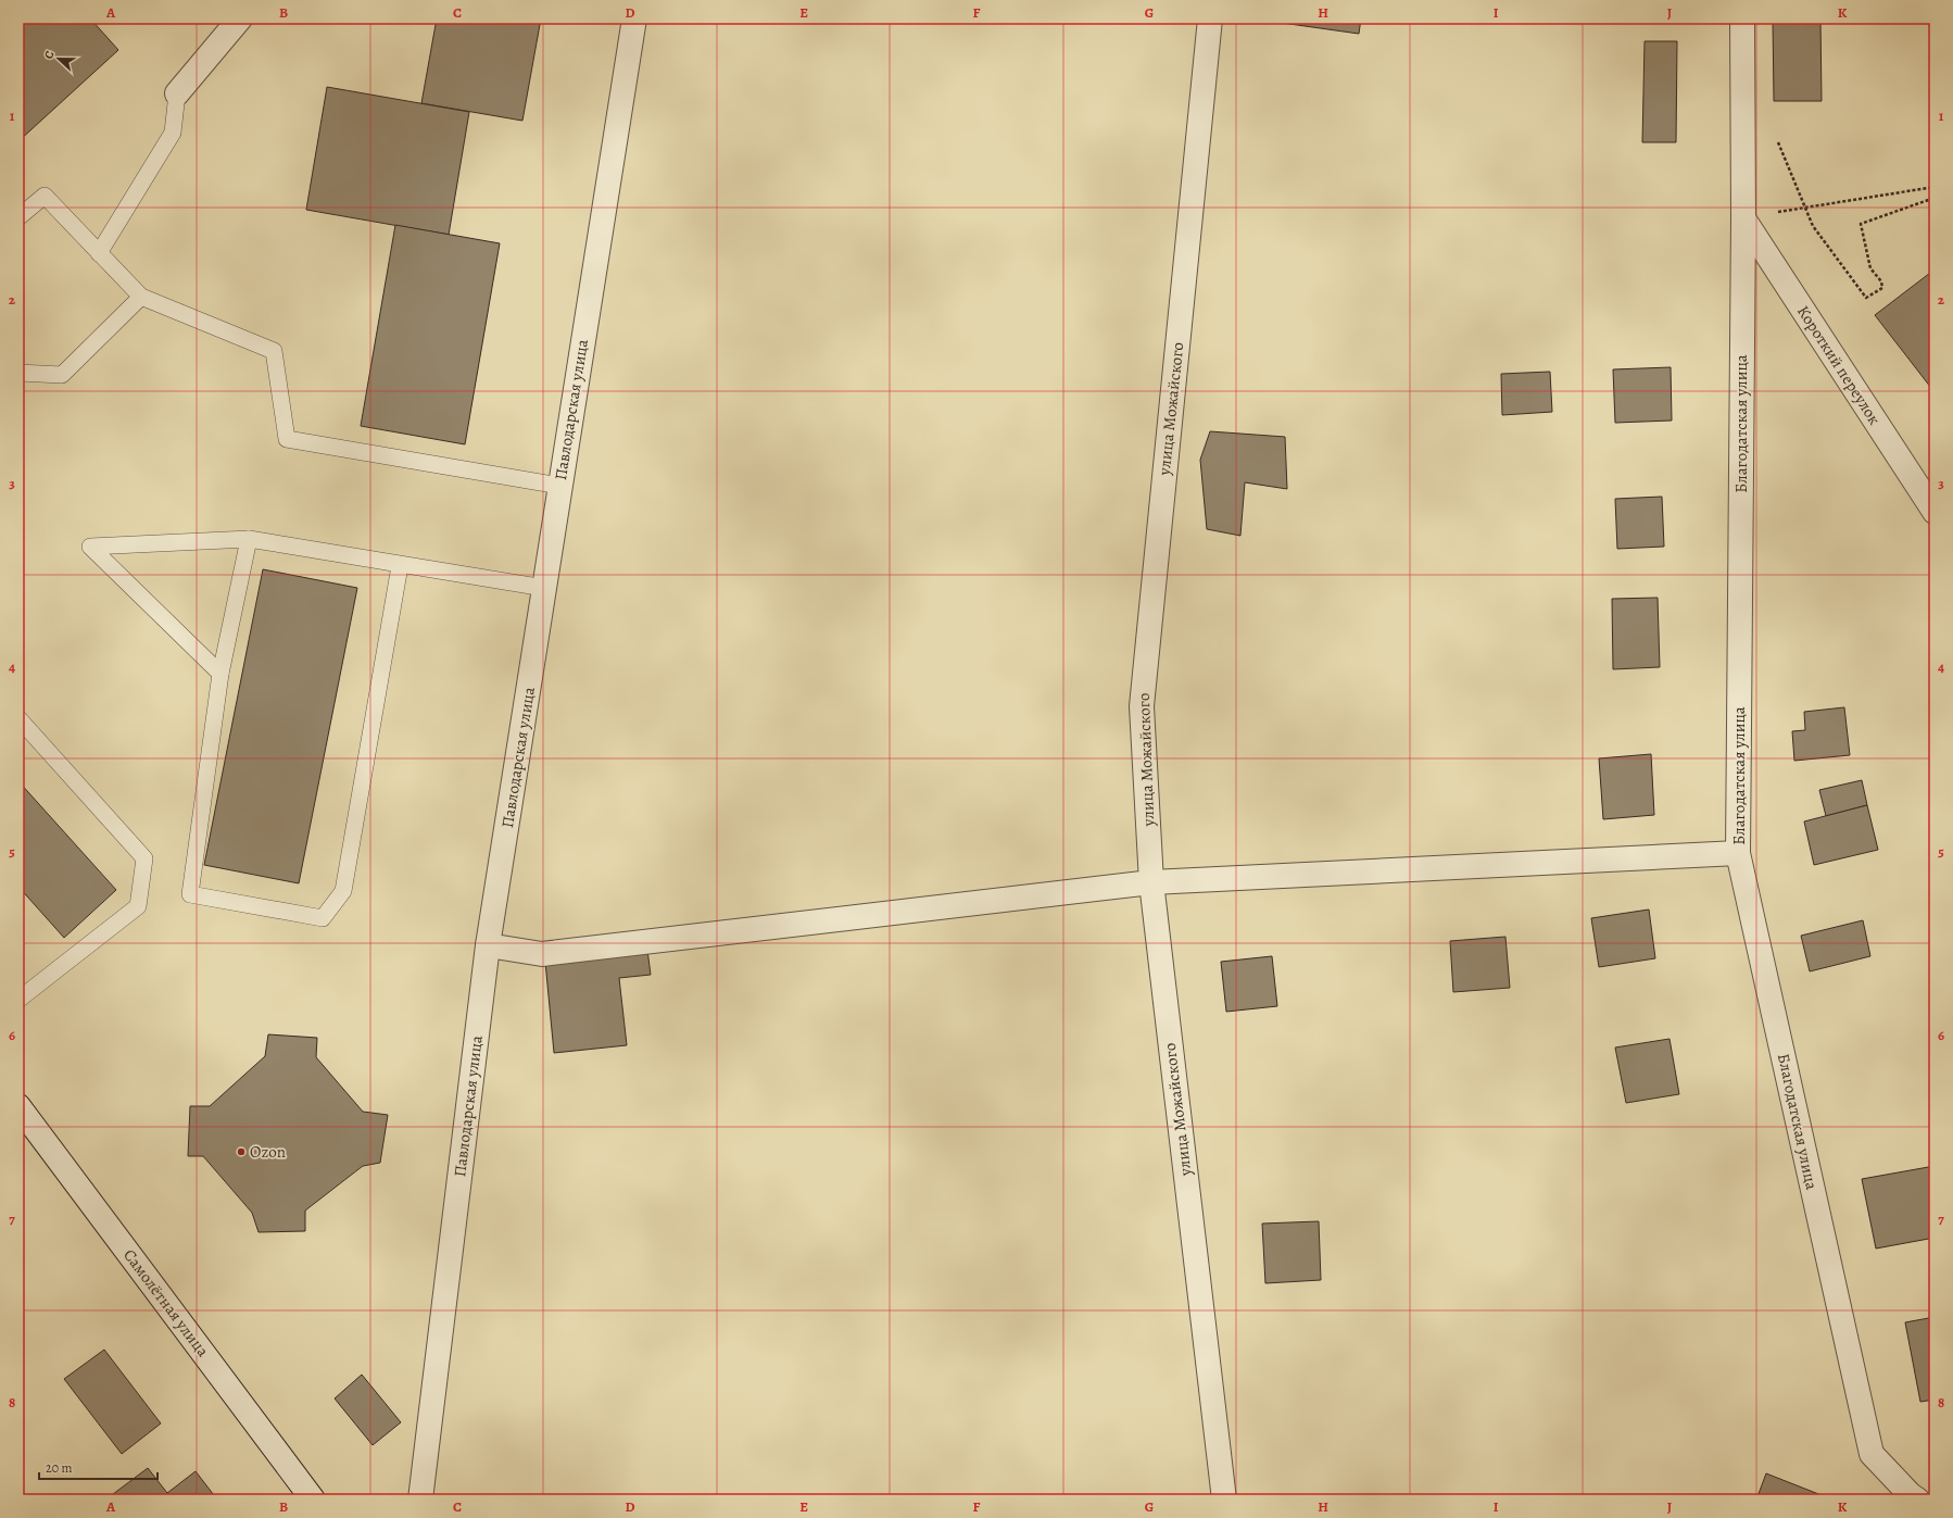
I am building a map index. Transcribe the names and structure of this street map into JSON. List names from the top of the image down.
{
  "streets": {
    "street": [
      "Короткий переулок",
      "улица Можайского",
      "Павлодарская улица",
      "Благодатская улица",
      "Самолётная улица"
    ]
  },
  "crossings": [
    ["Короткий переулок", "Благодатская улица"]
  ],
  "places": ["Ozon"],
  "scale_bar": "20 m",
  "north": "left",
  "grid": {
    "columns": [
      "A",
      "B",
      "C",
      "D",
      "E",
      "F",
      "G",
      "H",
      "I",
      "J",
      "K"
    ],
    "rows": [
      "1",
      "2",
      "3",
      "4",
      "5",
      "6",
      "7",
      "8"
    ]
  }
}
